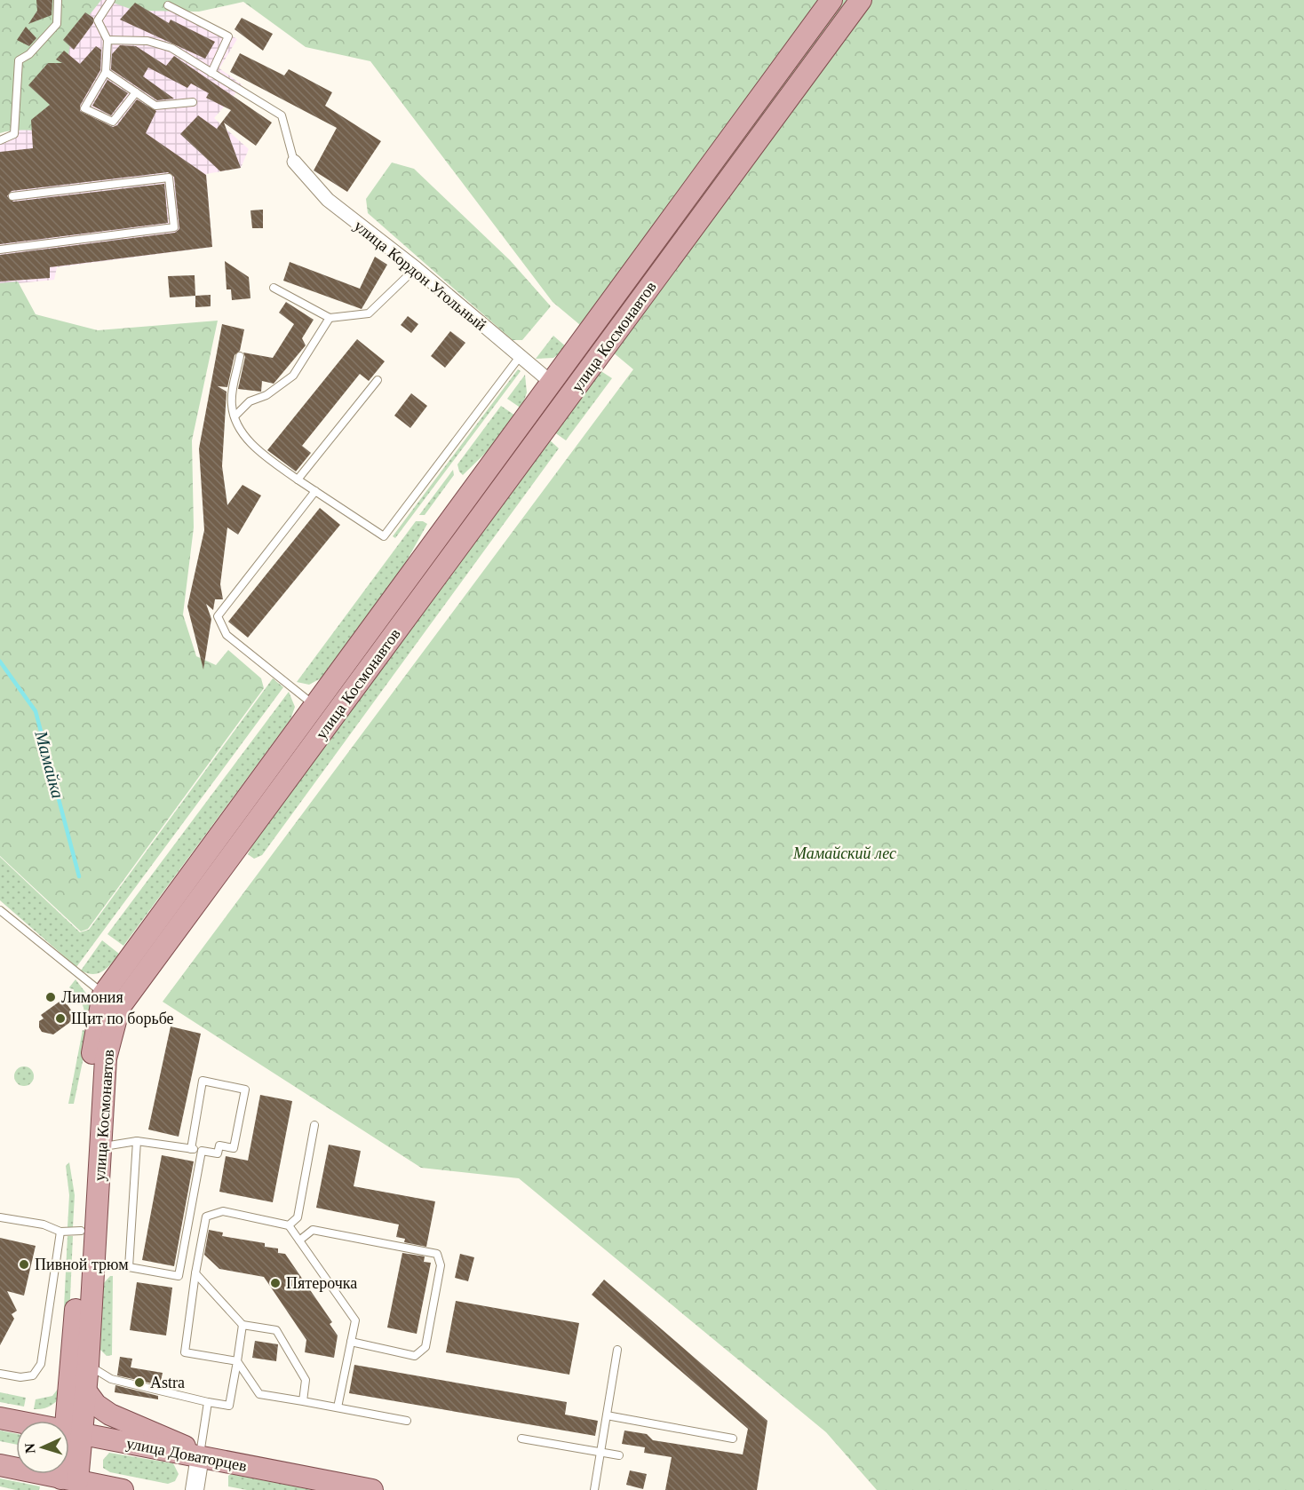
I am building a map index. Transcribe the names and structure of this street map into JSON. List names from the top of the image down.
{
  "streets": {
    "main road": ["улица Космонавтов", "улица Доваторцев"],
    "street": ["улица Кордон Угольный"]
  },
  "crossings": [
    ["улица Кордон Угольный", "улица Космонавтов"]
  ],
  "water": ["Мамайка"],
  "parks": ["Мамайский лес"],
  "places": [
    "Лимония",
    "Щит по борьбе",
    "Пивной трюм",
    "Пятерочка",
    "Astra"
  ],
  "north": "left"
}
